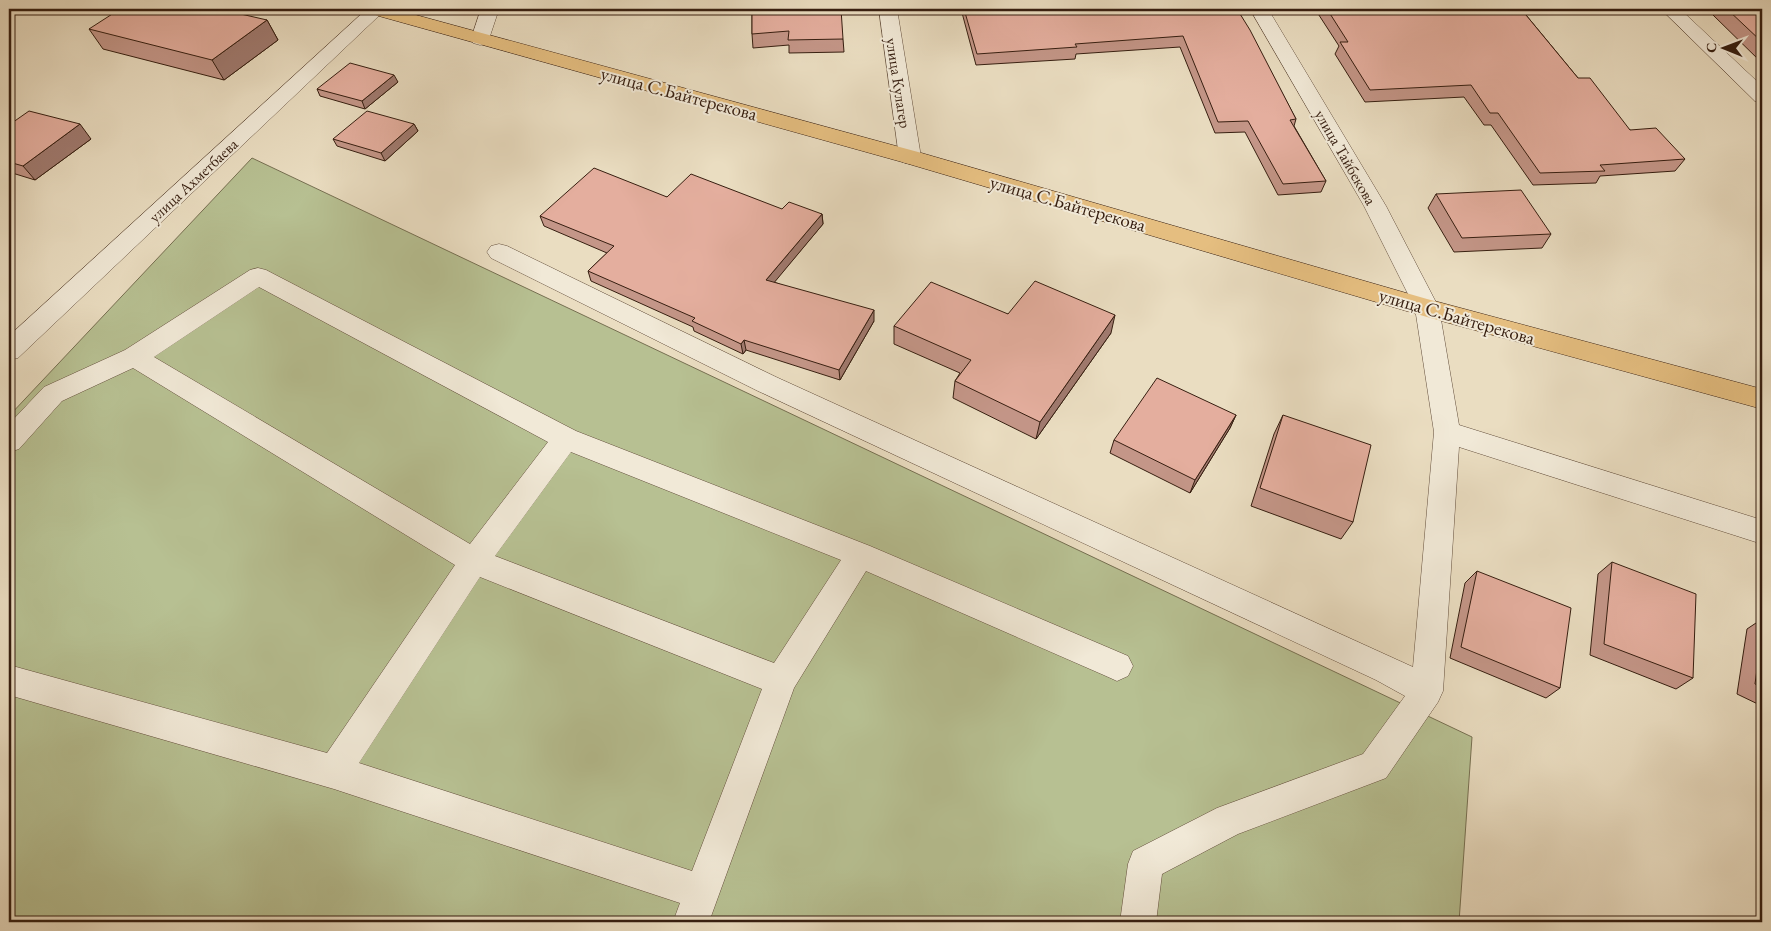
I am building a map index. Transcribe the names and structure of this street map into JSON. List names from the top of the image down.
{
  "streets": {
    "main road": ["улица С.Байтерекова"],
    "street": ["улица Кулагер", "улица Тайбекова", "улица Ахметбаева"]
  },
  "crossings": [
    ["улица Кулагер", "улица С.Байтерекова"],
    ["улица С.Байтерекова", "улица Тайбекова"],
    ["улица С.Байтерекова", "улица Ахметбаева"]
  ],
  "north": "left"
}
